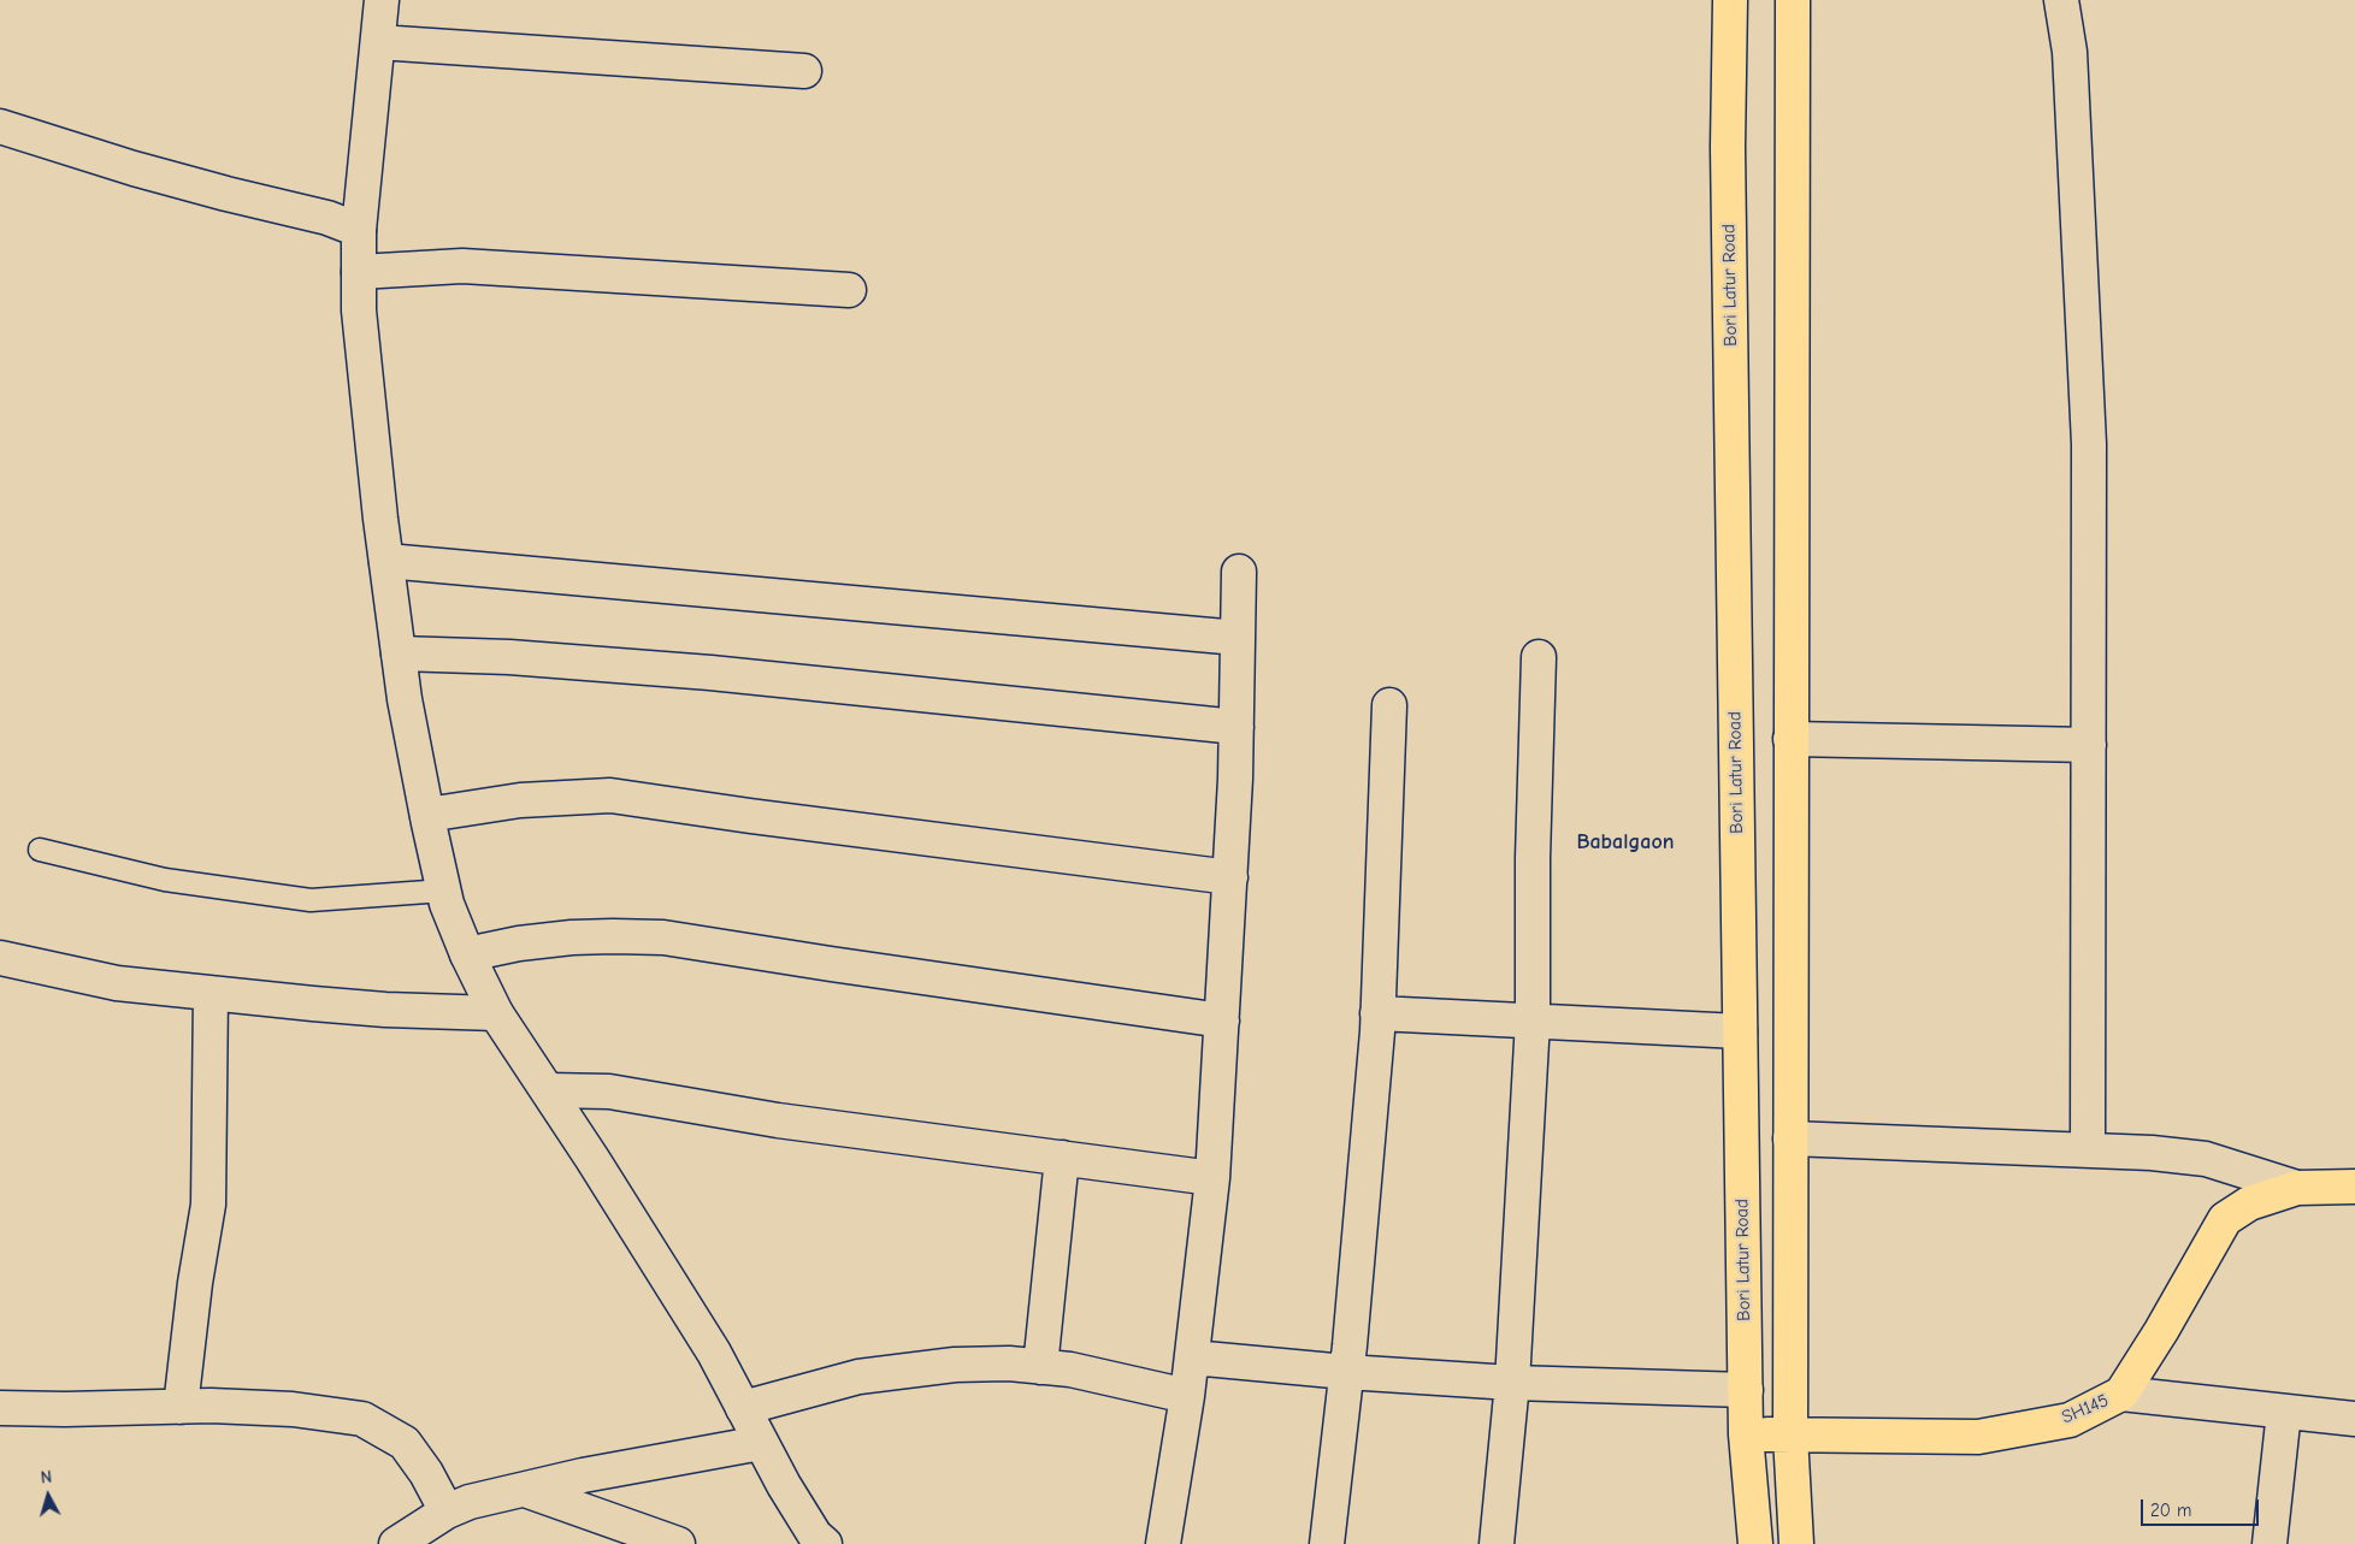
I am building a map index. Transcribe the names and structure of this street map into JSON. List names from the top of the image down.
{
  "streets": {
    "main road": ["Bori Latur Road", "SH145"]
  },
  "crossings": [
    ["Bori Latur Road", "SH145"]
  ],
  "districts": ["Babalgaon"],
  "scale_bar": "20 m",
  "north": "top"
}
